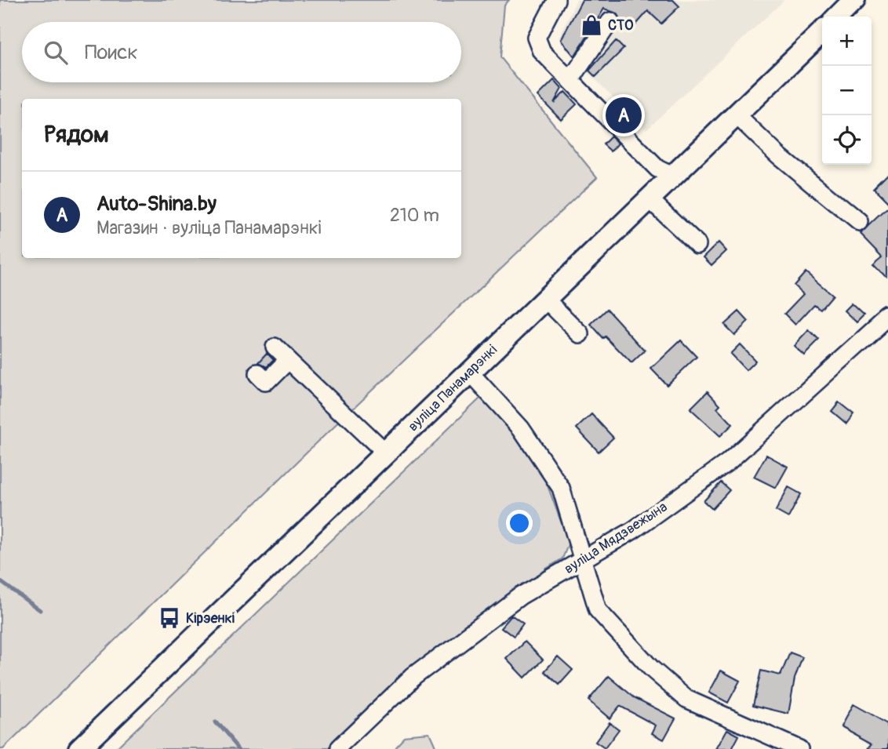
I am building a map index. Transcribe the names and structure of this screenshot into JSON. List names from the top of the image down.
{
  "streets": {
    "main road": ["вуліца Панамарэнкі"],
    "street": ["вуліца Мядзвежына"]
  },
  "places": {
    "shop": ["СТО"],
    "bus stop": ["Кірэенкі"]
  },
  "page": {
    "map_buttons": ["+", "−"],
    "search": "Поиск",
    "pins": "A",
    "heading": "Рядом",
    "list": [
      {
        "mark": "A",
        "name": "Auto-Shina.by",
        "note": "Магазин · вуліца Панамарэнкі",
        "value": "210 m"
      }
    ]
  }
}
